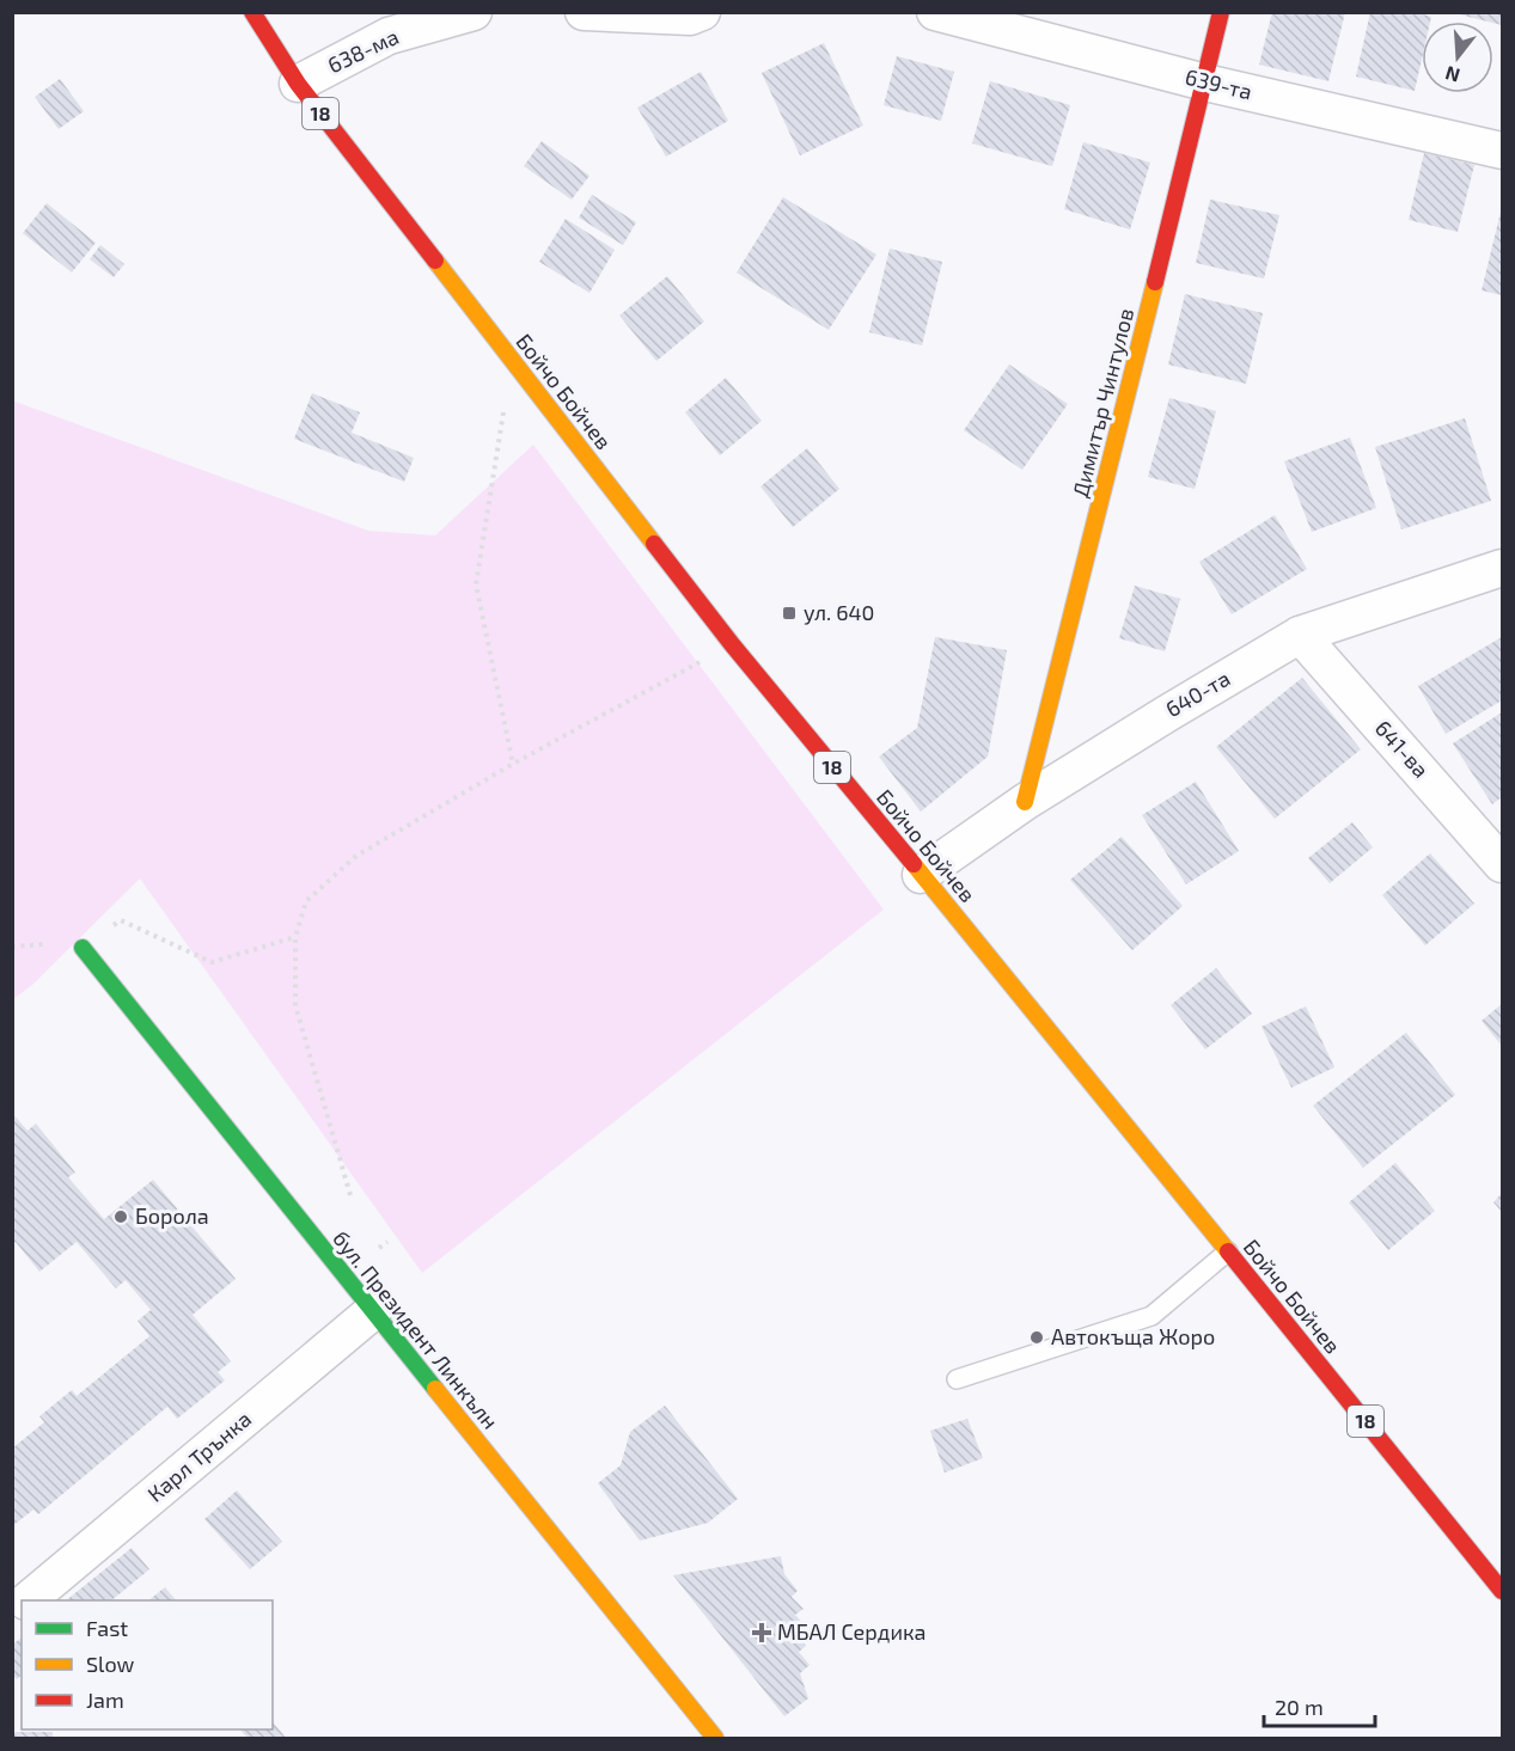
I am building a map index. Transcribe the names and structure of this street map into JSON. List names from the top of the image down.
{
  "streets": {
    "main road": [
      "18",
      "Бойчо Бойчев",
      "Димитър Чинтулов",
      "бул. Президент Линкълн"
    ],
    "street": [
      "638-ма",
      "639-та",
      "640-та",
      "641-ва",
      "Карл Трънка"
    ]
  },
  "crossings": [
    ["638-ма", "Бойчо Бойчев"],
    ["639-та", "Димитър Чинтулов"],
    ["Бойчо Бойчев", "640-та"],
    ["Димитър Чинтулов", "640-та"],
    ["640-та", "641-ва"],
    ["бул. Президент Линкълн", "Карл Трънка"]
  ],
  "places": {
    "transit": ["ул. 640"],
    "other": ["Борола", "Автокъща Жоро"],
    "health": ["МБАЛ Сердика"]
  },
  "legend": ["Fast", "Slow", "Jam"],
  "scale_bar": "20 m",
  "north": "bottom"
}
